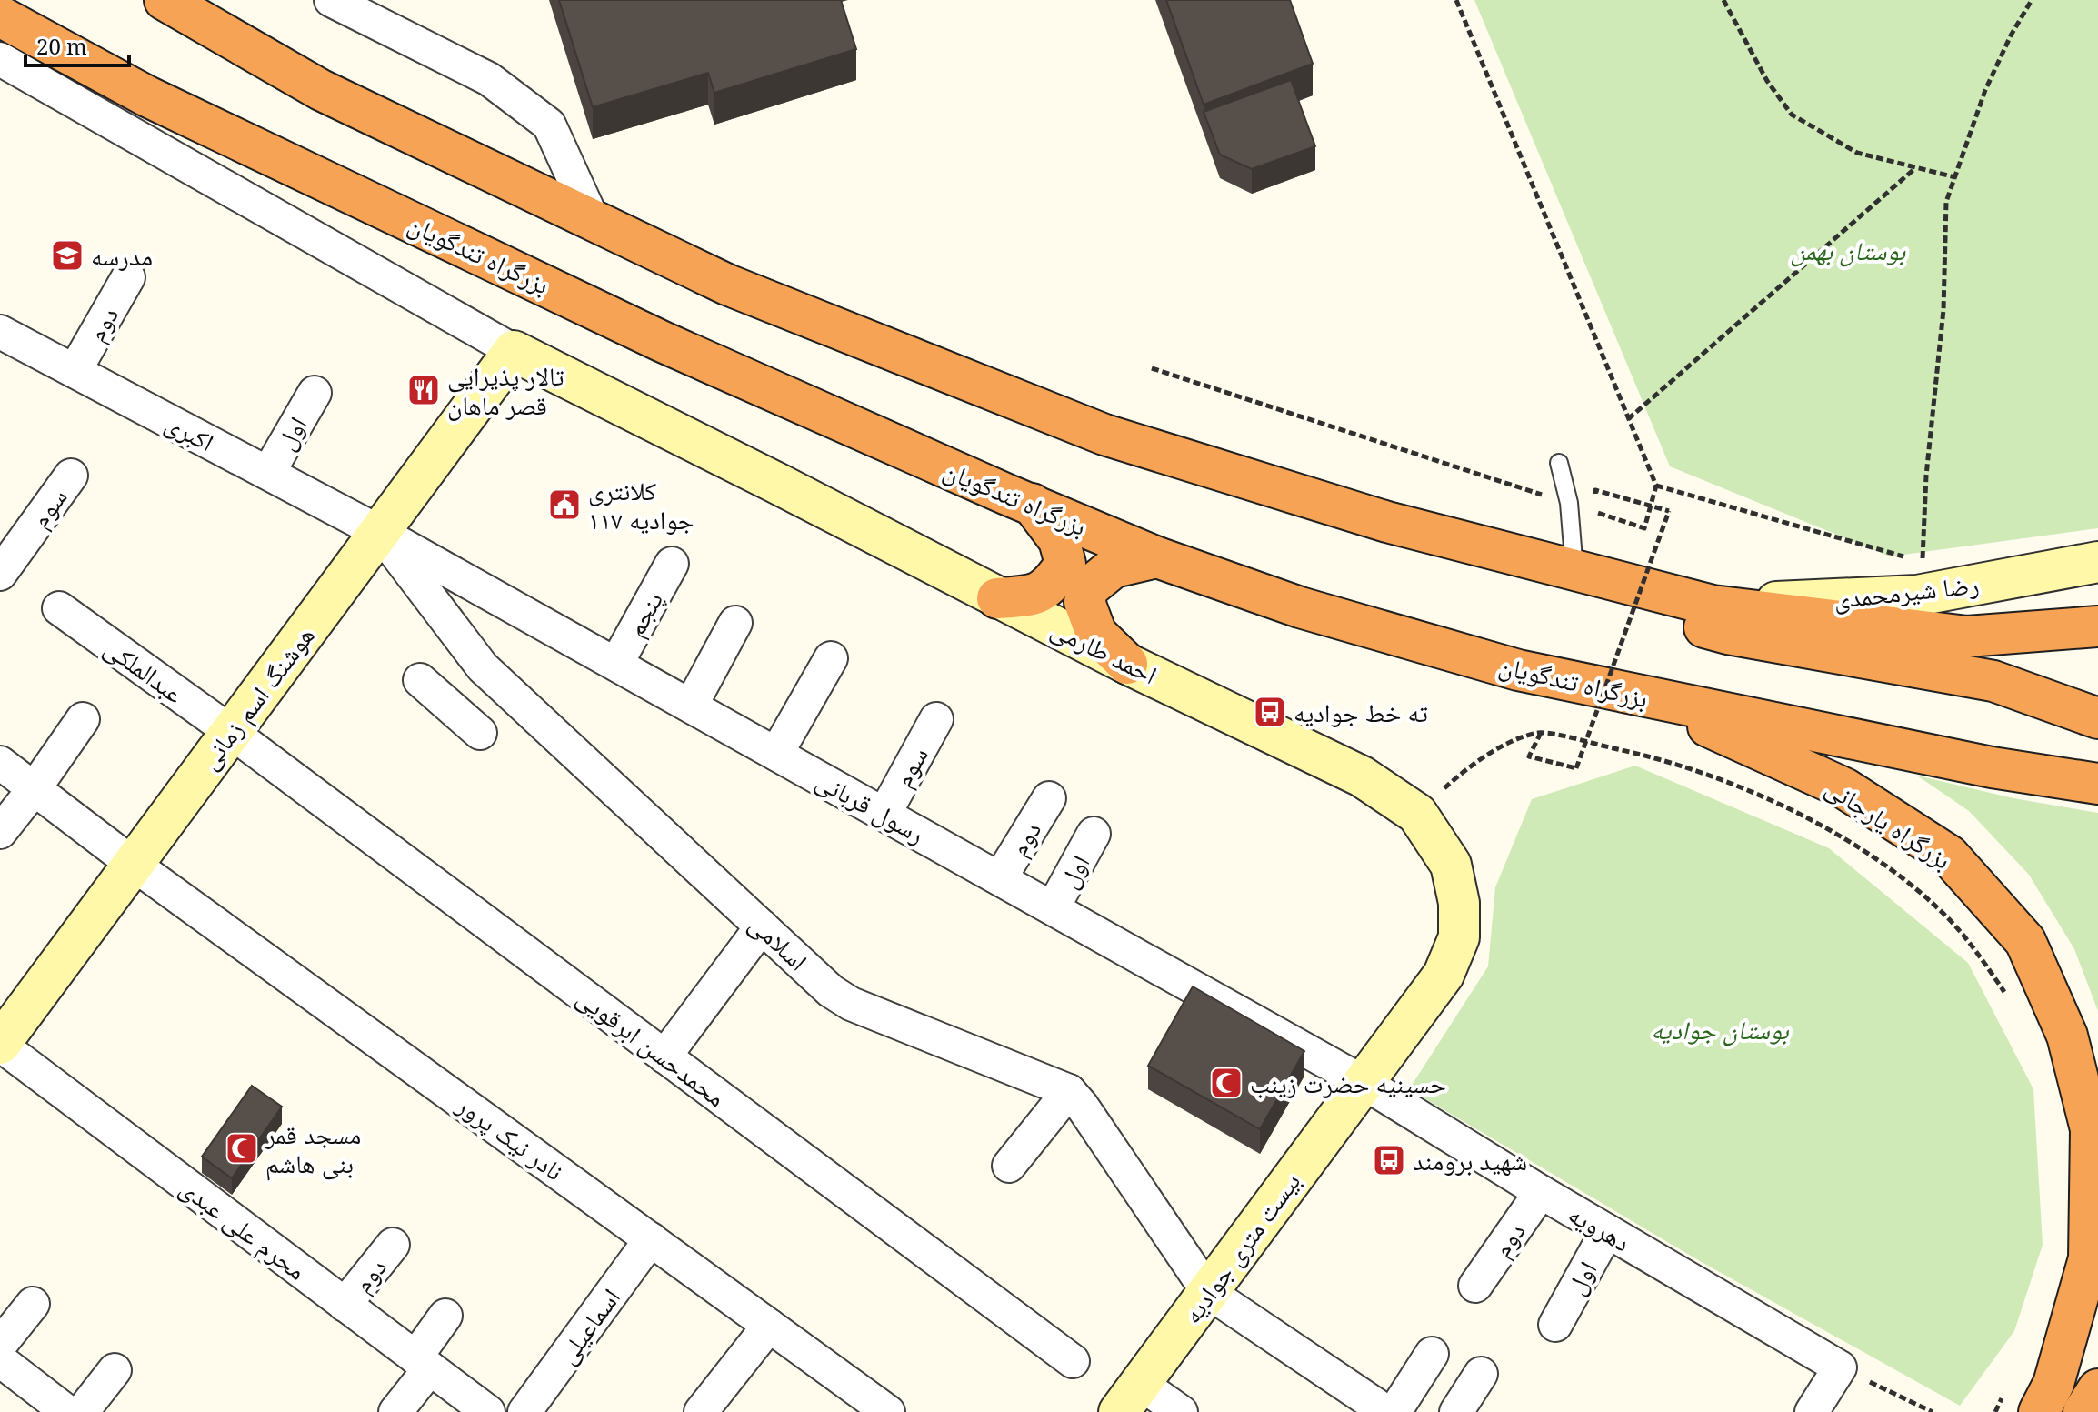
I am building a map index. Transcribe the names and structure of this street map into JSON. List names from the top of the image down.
{
  "streets": {
    "highway": ["بزرگراه تندگویان", "بزرگراه یارجانی"],
    "street": [
      "دوم",
      "اکبری",
      "اول",
      "سوم",
      "رضا شیرمحمدی",
      "پنجم",
      "احمد طارمی",
      "عبدالملکی",
      "هوشنگ اسم زمانی",
      "رسول قربانی",
      "اسلامی",
      "محمدحسن ابرقویی",
      "نادر نیک پرور",
      "دهرویه",
      "محرم علی عبدی",
      "بیست متری جوادیه",
      "اسماعیلی"
    ]
  },
  "crossings": [
    ["بزرگراه تندگویان", "بزرگراه یارجانی"],
    ["دوم", "اکبری"],
    ["دوم", "رسول قربانی"],
    ["دوم", "دهرویه"],
    ["دوم", "محرم علی عبدی"],
    ["اکبری", "اول"],
    ["اکبری", "هوشنگ اسم زمانی"],
    ["اکبری", "رسول قربانی"],
    ["اکبری", "اسلامی"],
    ["اول", "رسول قربانی"],
    ["اول", "دهرویه"],
    ["سوم", "رسول قربانی"],
    ["پنجم", "رسول قربانی"],
    ["احمد طارمی", "هوشنگ اسم زمانی"],
    ["احمد طارمی", "رسول قربانی"],
    ["احمد طارمی", "دهرویه"],
    ["احمد طارمی", "بیست متری جوادیه"],
    ["عبدالملکی", "هوشنگ اسم زمانی"],
    ["عبدالملکی", "محمدحسن ابرقویی"],
    ["هوشنگ اسم زمانی", "رسول قربانی"],
    ["هوشنگ اسم زمانی", "اسلامی"],
    ["هوشنگ اسم زمانی", "محمدحسن ابرقویی"],
    ["هوشنگ اسم زمانی", "نادر نیک پرور"],
    ["هوشنگ اسم زمانی", "محرم علی عبدی"],
    ["رسول قربانی", "اسلامی"],
    ["رسول قربانی", "دهرویه"],
    ["رسول قربانی", "بیست متری جوادیه"],
    ["نادر نیک پرور", "اسماعیلی"],
    ["دهرویه", "بیست متری جوادیه"]
  ],
  "parks": ["بوستان بهمن", "بوستان جوادیه"],
  "places": {
    "school or university": ["مدرسه"],
    "restaurant": ["تالار پذیرایی قصر ماهان"],
    "public building": ["کلانتری ۱۱۷ جوادیه"],
    "bus stop": ["ته خط جوادیه", "شهید برومند"],
    "mosque": ["حسینیه حضرت زینب", "مسجد قمر بنی هاشم"]
  },
  "scale_bar": "20 m"
}
